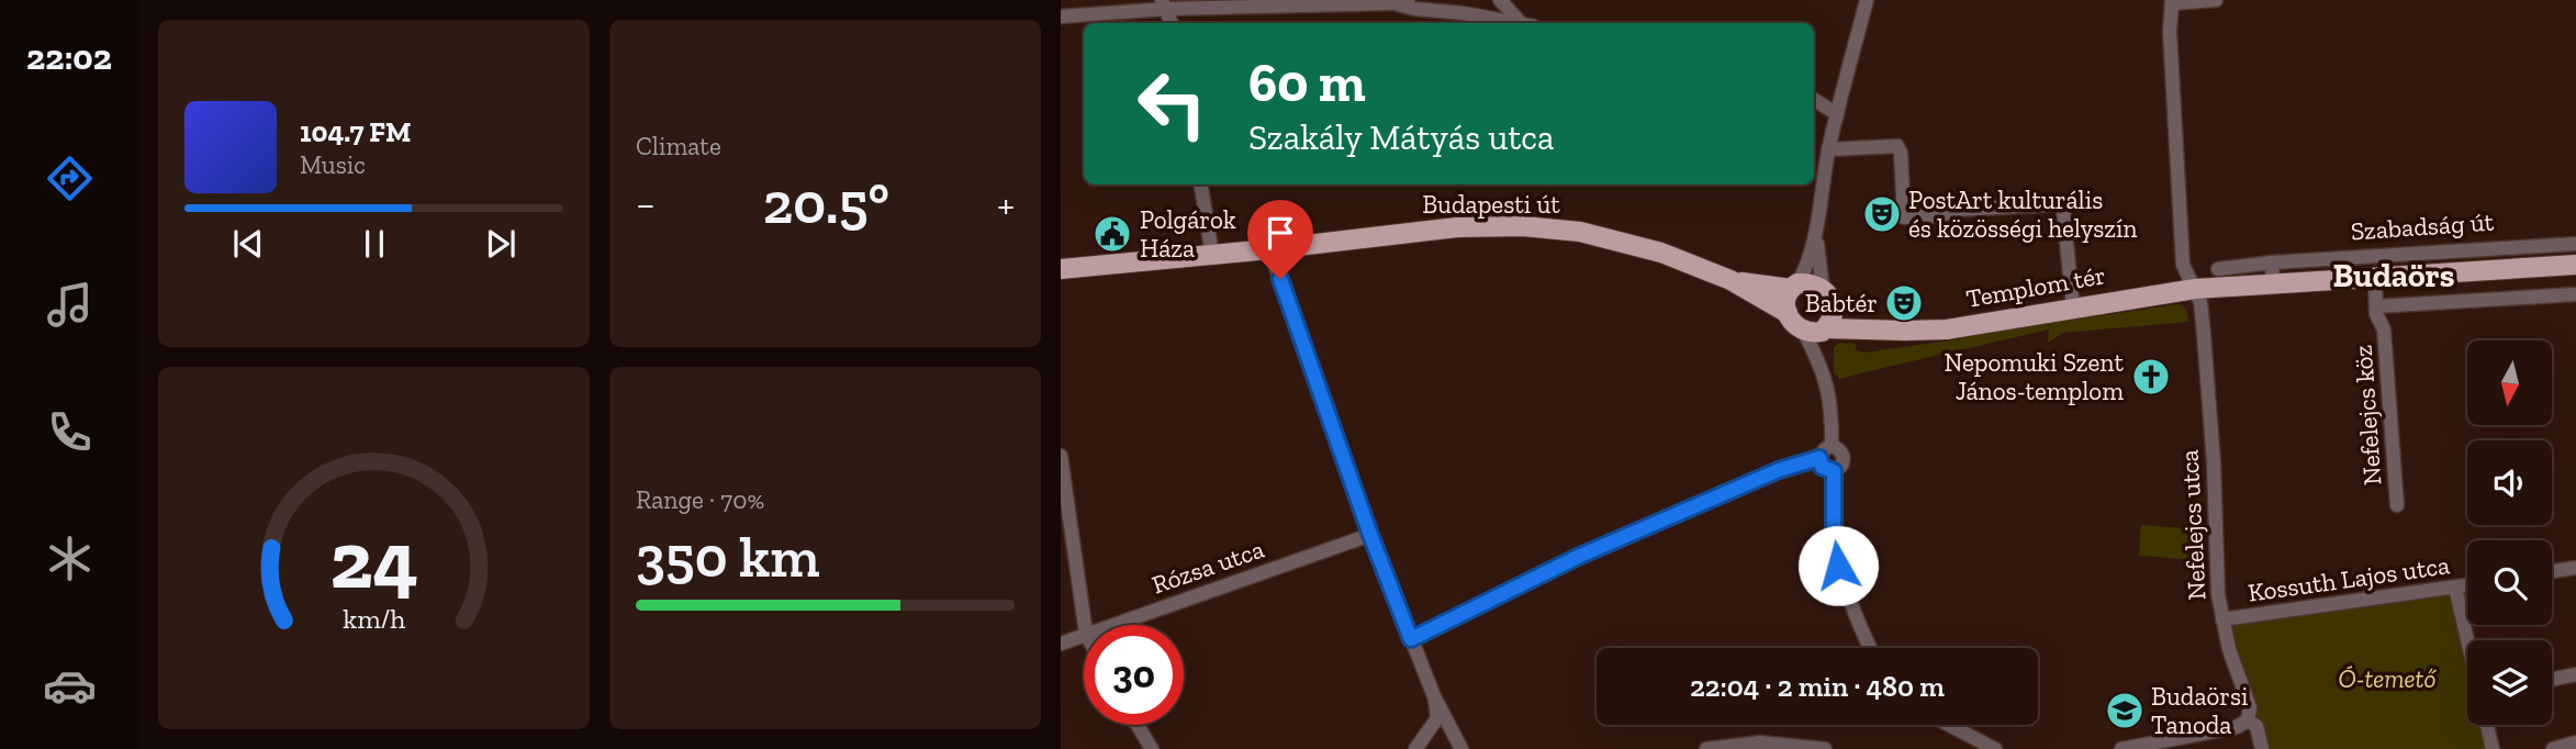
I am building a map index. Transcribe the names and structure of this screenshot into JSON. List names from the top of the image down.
{
  "streets": {
    "main road": ["Budapesti út", "Szabadság út", "Templom tér"],
    "street": [
      "Nefelejcs köz",
      "Nefelejcs utca",
      "Rózsa utca",
      "Kossuth Lajos utca"
    ]
  },
  "crossings": [
    ["Budapesti út", "Templom tér"],
    ["Szabadság út", "Templom tér"],
    ["Szabadság út", "Nefelejcs köz"],
    ["Szabadság út", "Nefelejcs utca"],
    ["Templom tér", "Nefelejcs utca"],
    ["Nefelejcs utca", "Kossuth Lajos utca"]
  ],
  "districts": ["Budaörs"],
  "parks": ["Ó-temető"],
  "places": {
    "theatre": ["PostArt kulturális és közösségi helyszín", "Babtér"],
    "public building": ["Polgárok Háza"],
    "church": ["Nepomuki Szent János-templom"],
    "school or university": ["Budaörsi Tanoda"]
  },
  "north": "bottom",
  "page": {
    "tabs": "22:02",
    "tile": [
      "Climate",
      ["Range · 70%", "350 km"]
    ],
    "turn": ["60 m", "Szakály Mátyás utca"],
    "song": ["104.7 FM", "Music"],
    "heat": ["−", "20.5°", "+"],
    "limit": "30",
    "trip": "22:04 · 2 min · 480 m",
    "gauge": ["24", "km/h"]
  }
}
